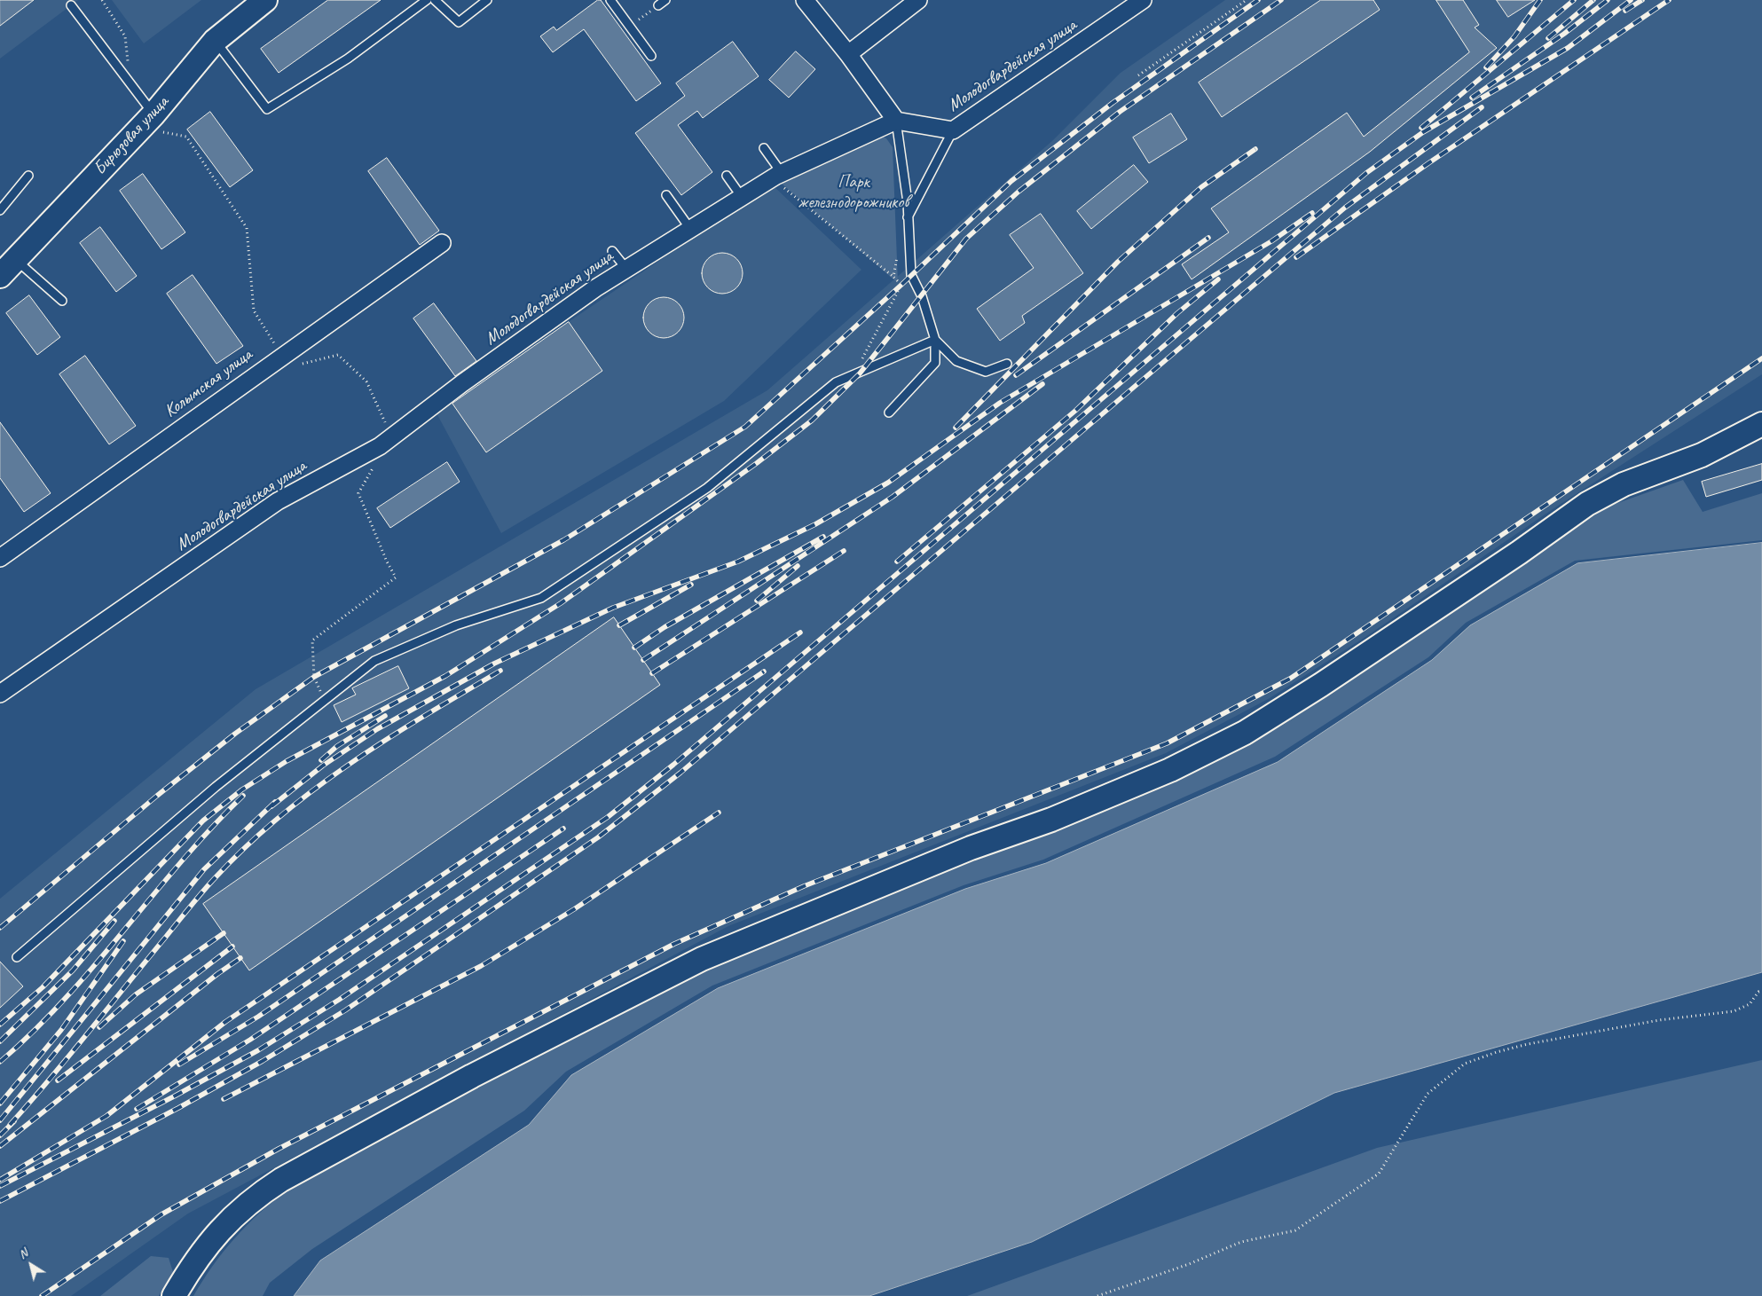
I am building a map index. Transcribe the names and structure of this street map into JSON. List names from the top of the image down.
{
  "streets": {
    "main road": ["Бирюзовая улица"],
    "street": ["Молодогвардейская улица", "Колымская улица"]
  },
  "parks": ["Парк железнодорожников"],
  "north": "top left"
}
